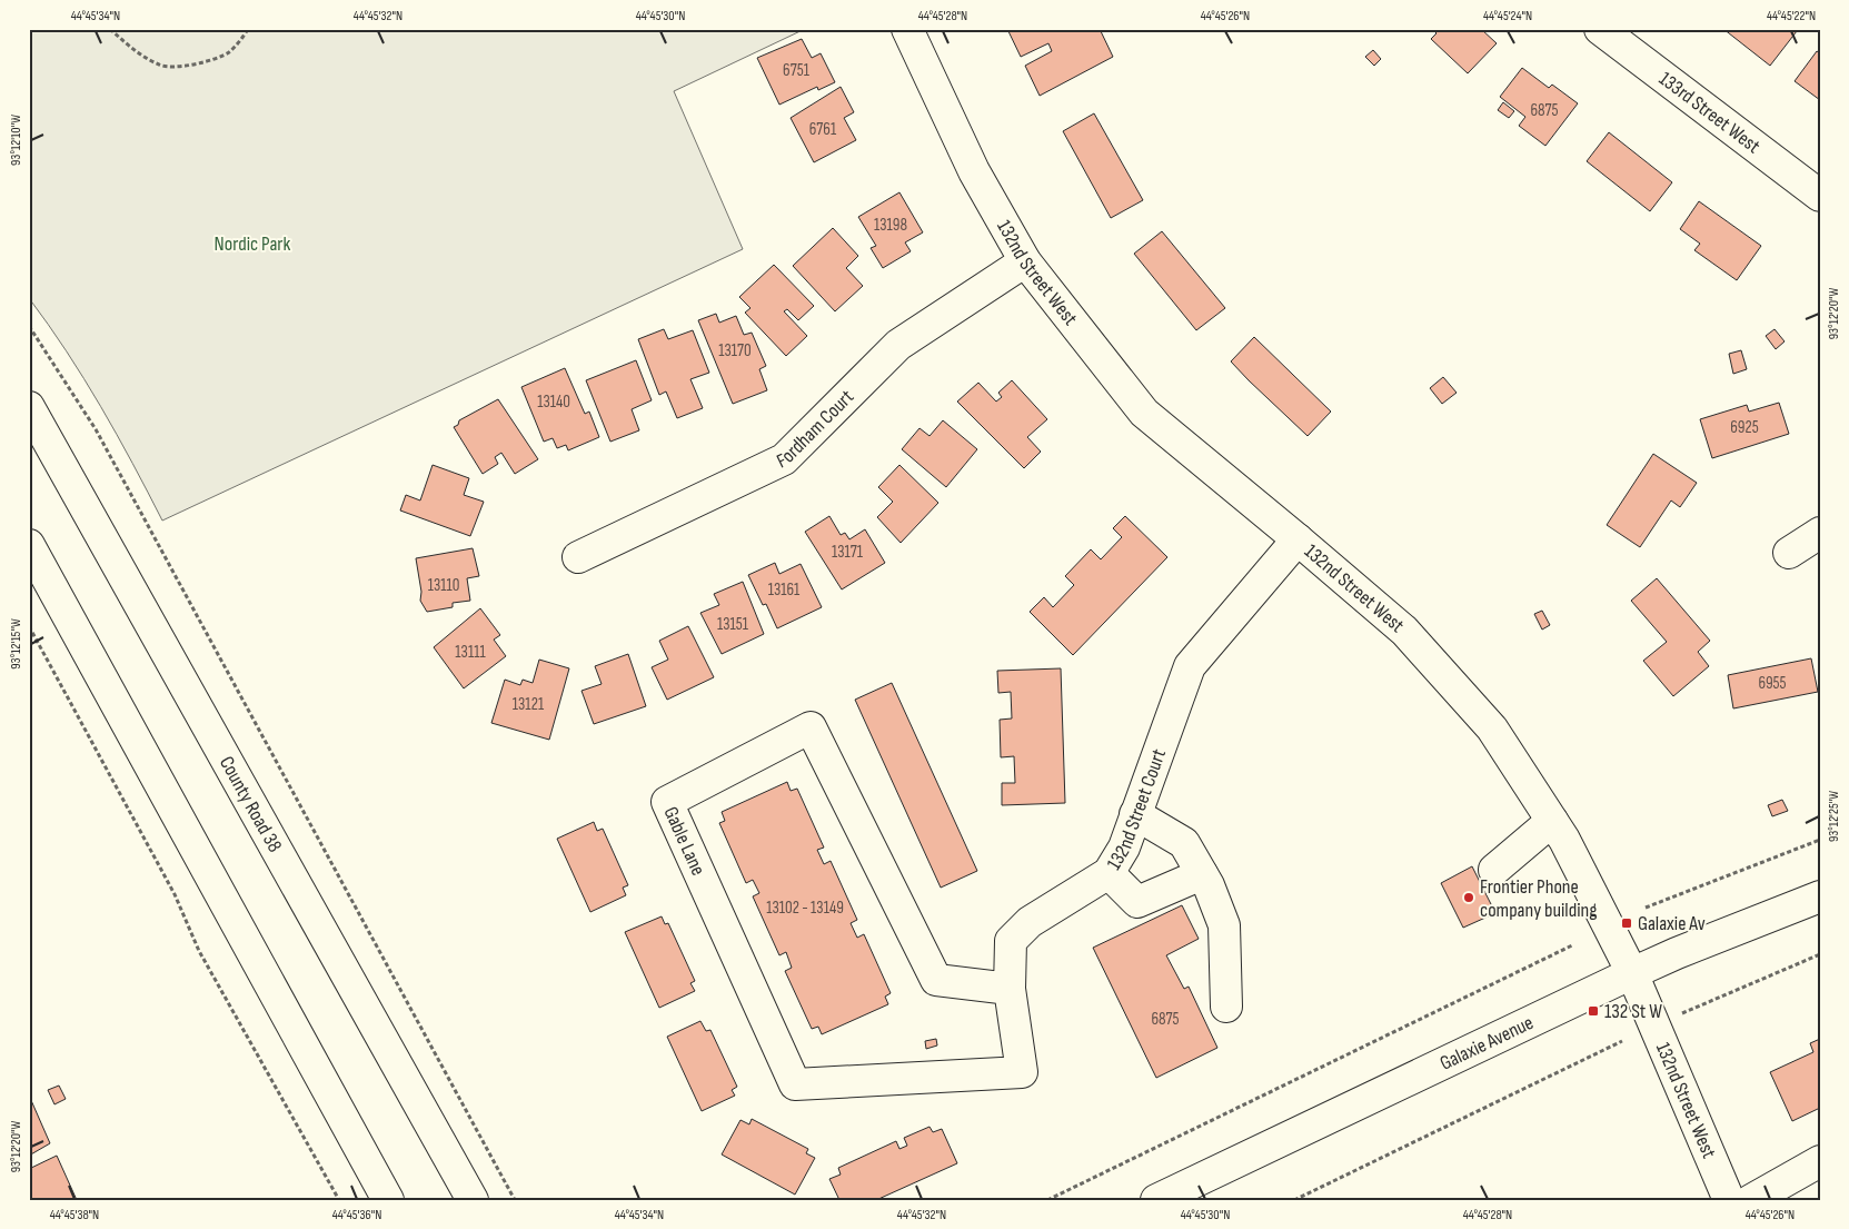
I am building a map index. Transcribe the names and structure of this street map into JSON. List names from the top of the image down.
{
  "streets": {
    "street": [
      "133rd Street West",
      "132nd Street West",
      "Fordham Court",
      "County Road 38",
      "132nd Street Court",
      "Gable Lane",
      "Galaxie Avenue"
    ]
  },
  "crossings": [
    ["132nd Street West", "Fordham Court"],
    ["132nd Street West", "132nd Street Court"],
    ["132nd Street West", "Galaxie Avenue"],
    ["132nd Street Court", "Gable Lane"]
  ],
  "parks": ["Nordic Park"],
  "places": {
    "other": ["Frontier Phone company building"],
    "transit": ["Galaxie Av", "132 St W"]
  },
  "house_numbers": [
    "6751",
    "6875",
    "6761",
    "13198",
    "13170",
    "13140",
    "6925",
    "13171",
    "13110",
    "13161",
    "13151",
    "13111",
    "6955",
    "13121",
    "13102 - 13149",
    "6875"
  ],
  "coordinates": [
    "44°45'34\"N",
    "44°45'32\"N",
    "44°45'30\"N",
    "44°45'28\"N",
    "44°45'26\"N",
    "44°45'24\"N",
    "44°45'22\"N",
    "93°12'10\"W",
    "93°12'20\"W",
    "93°12'15\"W",
    "93°12'25\"W",
    "44°45'38\"N",
    "44°45'36\"N"
  ]
}
